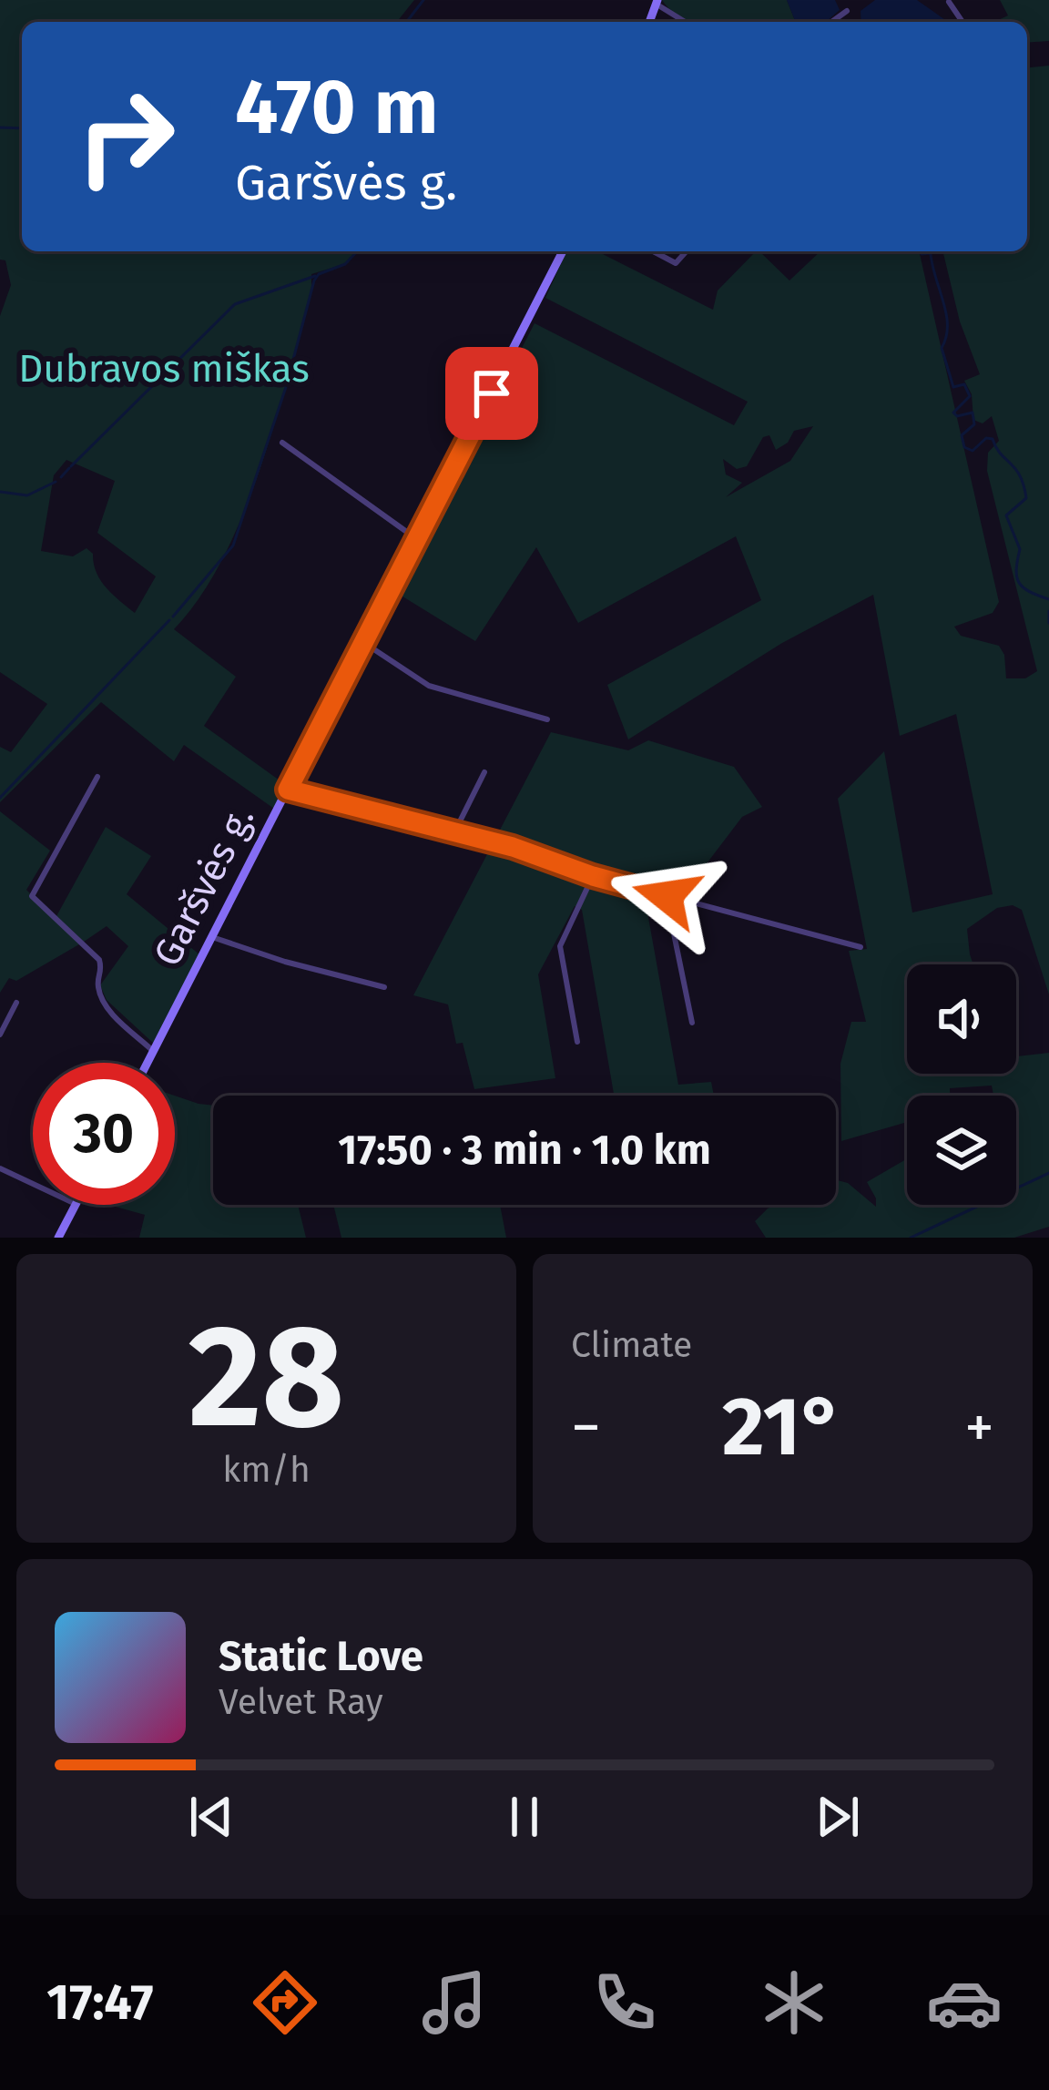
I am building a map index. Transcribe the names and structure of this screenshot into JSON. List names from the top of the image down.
{
  "streets": {
    "main road": ["Garšvės g."]
  },
  "parks": ["Dubravos miškas"],
  "page": {
    "turn": ["470 m", "Garšvės g."],
    "limit": "30",
    "trip": "17:50 · 3 min · 1.0 km",
    "tile": [
      ["28", "km/h"],
      "Climate"
    ],
    "heat": ["−", "21°", "+"],
    "song": ["Static Love", "Velvet Ray"],
    "tabs": "17:47"
  }
}
